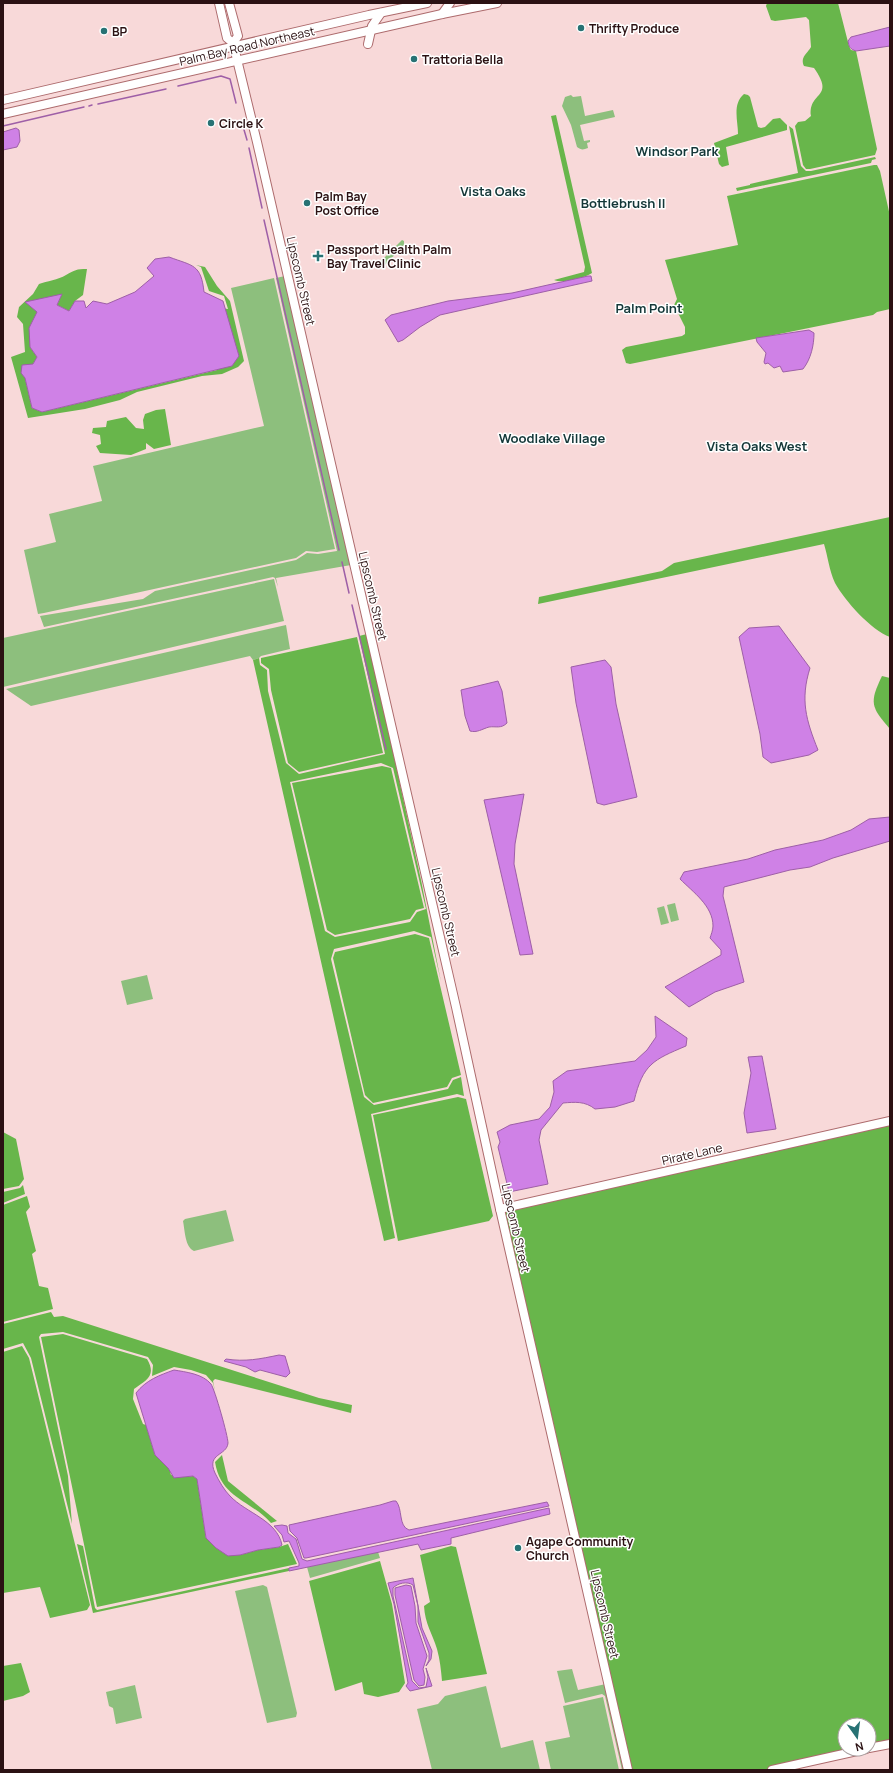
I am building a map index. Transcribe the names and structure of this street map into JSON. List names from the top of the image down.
{
  "streets": {
    "street": ["Palm Bay Road Northeast", "Lipscomb Street", "Pirate Lane"]
  },
  "crossings": [
    ["Palm Bay Road Northeast", "Lipscomb Street"],
    ["Lipscomb Street", "Pirate Lane"]
  ],
  "districts": [
    "Windsor Park",
    "Vista Oaks",
    "Bottlebrush II",
    "Palm Point",
    "Woodlake Village",
    "Vista Oaks West"
  ],
  "places": {
    "other": [
      "Thrifty Produce",
      "BP",
      "Trattoria Bella",
      "Circle K",
      "Palm Bay Post Office",
      "Agape Community Church"
    ],
    "health": ["Passport Health Palm Bay Travel Clinic"]
  },
  "north": "bottom"
}
